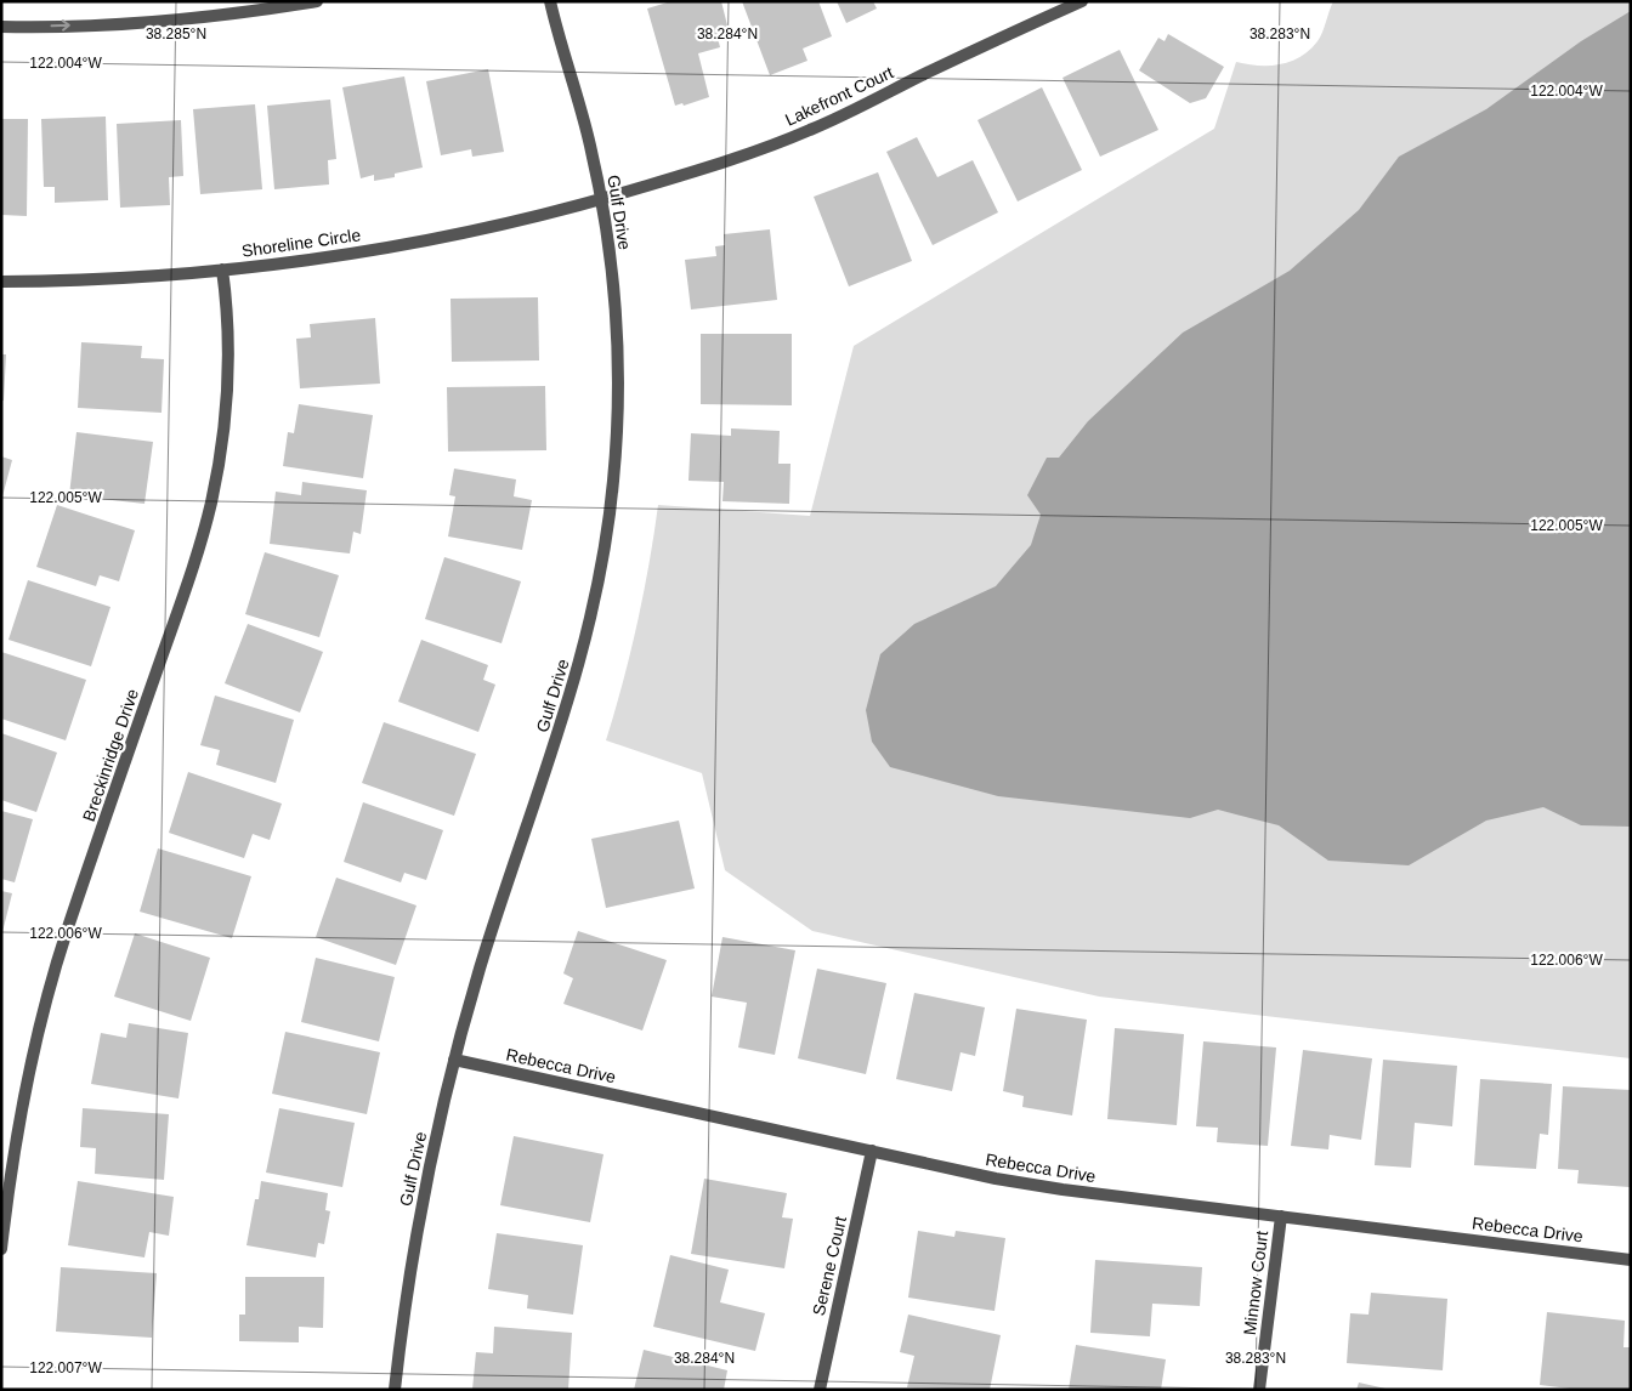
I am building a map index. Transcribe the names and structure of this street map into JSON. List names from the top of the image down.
{
  "streets": {
    "street": [
      "Lakefront Court",
      "Gulf Drive",
      "Shoreline Circle",
      "Breckinridge Drive",
      "Rebecca Drive",
      "Serene Court",
      "Minnow Court"
    ]
  },
  "crossings": [
    ["Lakefront Court", "Gulf Drive"],
    ["Lakefront Court", "Shoreline Circle"],
    ["Gulf Drive", "Shoreline Circle"],
    ["Gulf Drive", "Rebecca Drive"],
    ["Shoreline Circle", "Breckinridge Drive"],
    ["Rebecca Drive", "Serene Court"],
    ["Rebecca Drive", "Minnow Court"]
  ],
  "coordinates": [
    "38.285°N",
    "38.284°N",
    "38.283°N",
    "122.004°W",
    "122.005°W",
    "122.006°W",
    "122.007°W"
  ]
}
